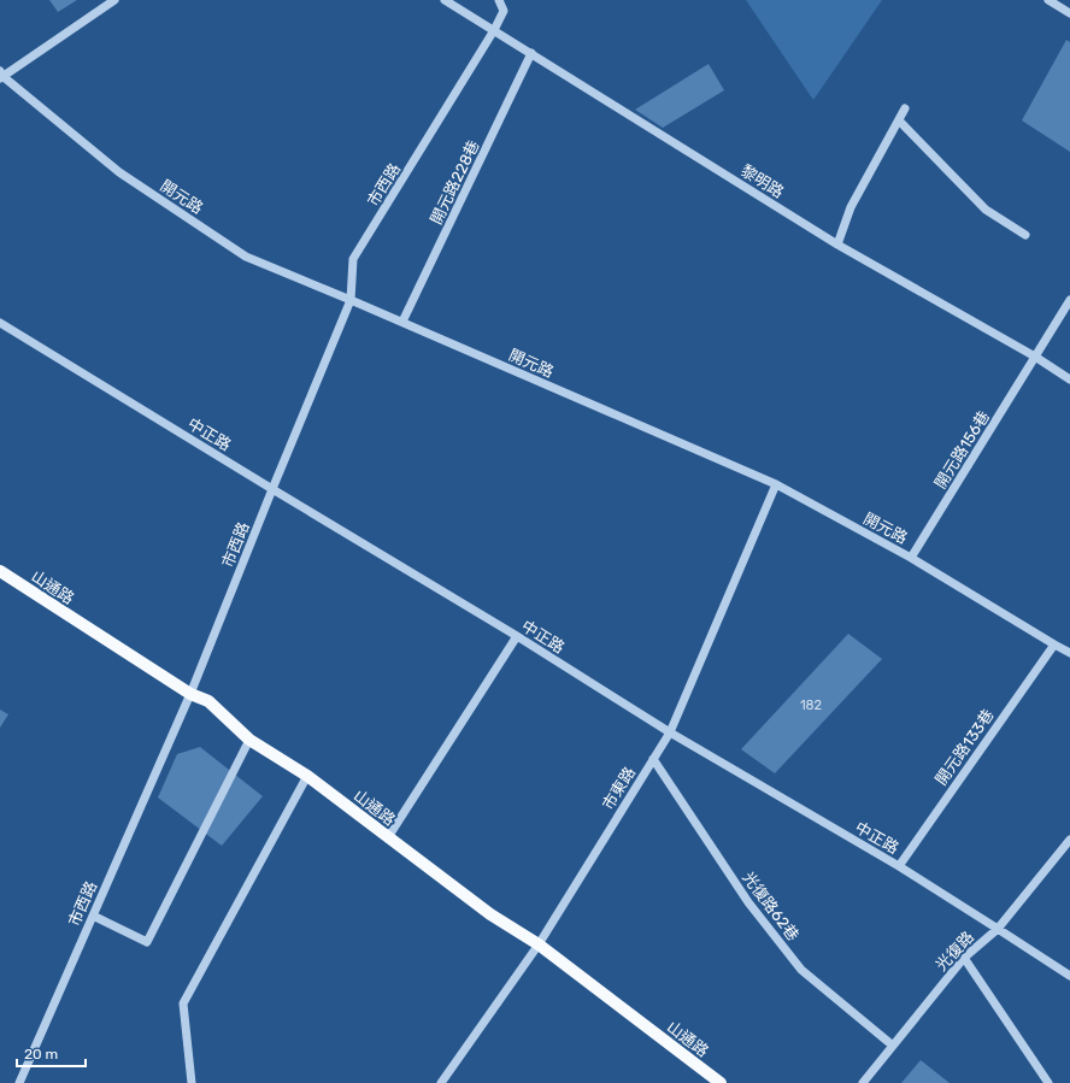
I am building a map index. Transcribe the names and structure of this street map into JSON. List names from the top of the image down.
{
  "streets": {
    "main road": ["山通路"],
    "street": [
      "黎明路",
      "開元路228巷",
      "市西路",
      "開元路",
      "中正路",
      "開元路156巷",
      "開元路133巷",
      "市東路",
      "光復路62巷",
      "光復路"
    ]
  },
  "crossings": [
    ["黎明路", "開元路228巷"],
    ["黎明路", "市西路"],
    ["黎明路", "開元路156巷"],
    ["開元路228巷", "開元路"],
    ["市西路", "開元路"],
    ["市西路", "中正路"],
    ["市西路", "山通路"],
    ["開元路", "開元路156巷"],
    ["開元路", "開元路133巷"],
    ["開元路", "市東路"],
    ["中正路", "開元路133巷"],
    ["中正路", "市東路"],
    ["中正路", "光復路"],
    ["山通路", "市東路"],
    ["市東路", "光復路62巷"],
    ["光復路62巷", "光復路"]
  ],
  "house_numbers": ["182"],
  "scale_bar": "20 m"
}
